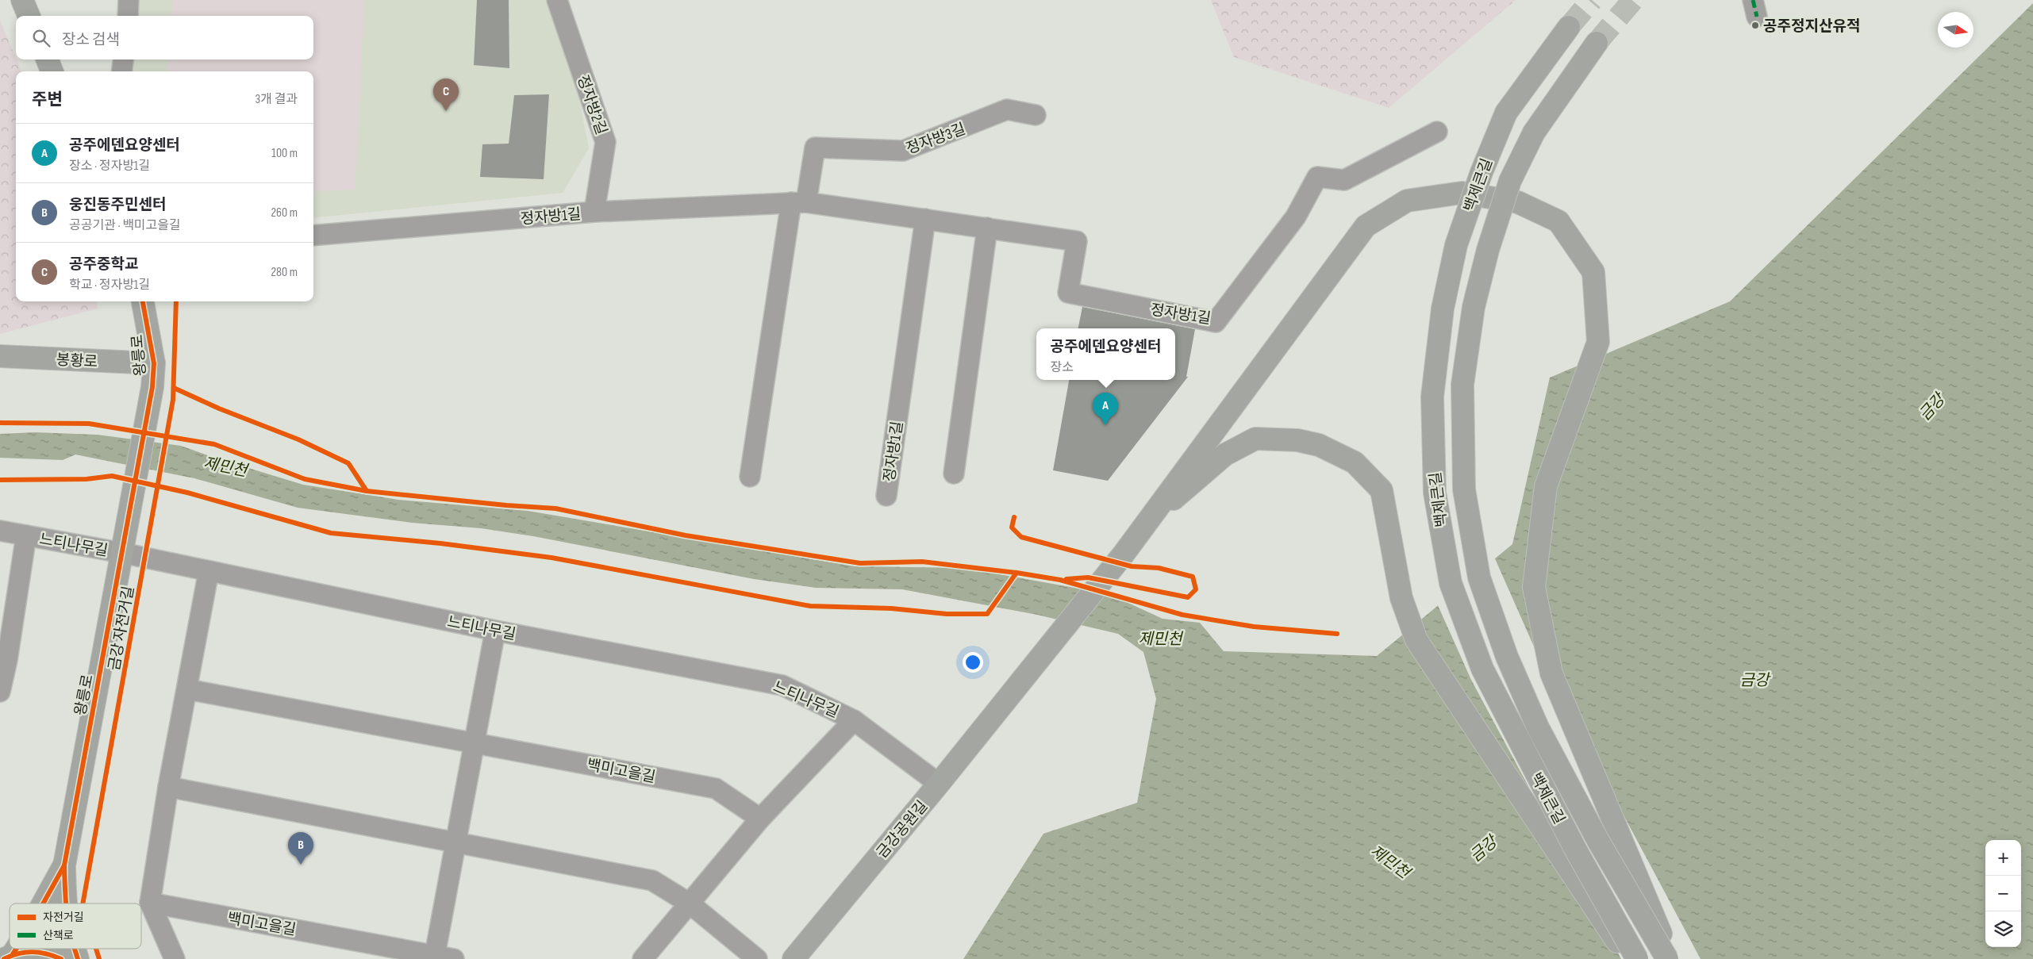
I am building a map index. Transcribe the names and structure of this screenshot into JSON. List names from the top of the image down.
{
  "streets": {
    "main road": [
      "백제큰길",
      "왕릉로",
      "봉황로",
      "금강공원길"
    ],
    "street": [
      "정자방2길",
      "정자방3길",
      "정자방1길",
      "느티나무길",
      "백미고을길"
    ],
    "cycle path": ["금강 자전거길"]
  },
  "crossings": [
    ["정자방2길", "정자방1길"],
    ["정자방3길", "정자방1길"],
    ["왕릉로", "봉황로"],
    ["왕릉로", "느티나무길"],
    ["느티나무길", "금강공원길"]
  ],
  "water": ["금강", "제민천"],
  "places": ["공주정지산유적"],
  "legend": ["자전거길", "산책로"],
  "north": "right",
  "page": {
    "search": "장소 검색",
    "heading": ["주변", "3개 결과"],
    "pins": ["C", "A", "B"],
    "list": [
      {
        "mark": "A",
        "name": "공주에덴요양센터",
        "note": "장소 · 정자방1길",
        "value": "100 m"
      },
      {
        "mark": "B",
        "name": "웅진동주민센터",
        "note": "공공기관 · 백미고을길",
        "value": "260 m"
      },
      {
        "mark": "C",
        "name": "공주중학교",
        "note": "학교 · 정자방1길",
        "value": "280 m"
      }
    ],
    "popup": ["공주에덴요양센터", "장소"],
    "map_buttons": ["+", "−"]
  }
}
